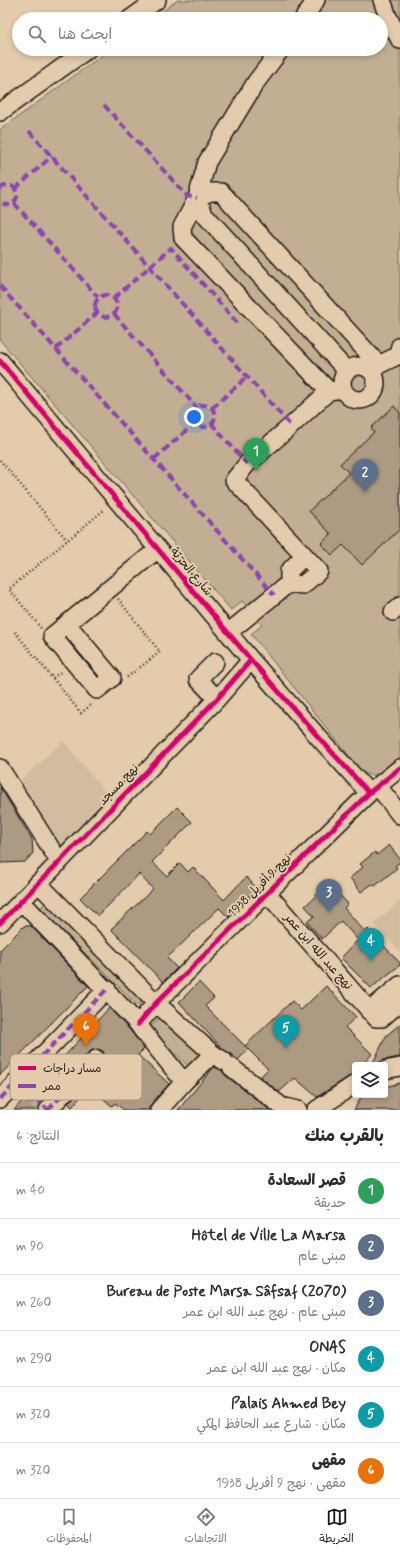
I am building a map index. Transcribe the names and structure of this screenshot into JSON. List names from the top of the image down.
{
  "streets": {
    "street": [
      "شارع الحرّيّة",
      "نهج مسجد",
      "نهج 9 أفريل 1938",
      "نهج عبد الله ابن عمر"
    ]
  },
  "crossings": [
    ["شارع الحرّيّة", "نهج مسجد"],
    ["شارع الحرّيّة", "نهج 9 أفريل 1938"],
    ["نهج 9 أفريل 1938", "نهج عبد الله ابن عمر"]
  ],
  "legend": ["مسار دراجات", "ممر"],
  "page": {
    "search": "ابحث هنا",
    "pins": [
      "1",
      "2",
      "3",
      "4",
      "6",
      "5"
    ],
    "heading": ["بالقرب منك", "النتائج: 6"],
    "list": [
      {
        "mark": "1",
        "name": "قصر السعادة",
        "note": "حديقة",
        "value": "40 m"
      },
      {
        "mark": "2",
        "name": "Hôtel de Ville La Marsa",
        "note": "مبنى عام",
        "value": "90 m"
      },
      {
        "mark": "3",
        "name": "Bureau de Poste Marsa Sâfsaf (2070)",
        "note": "مبنى عام · نهج عبد الله ابن عمر",
        "value": "260 m"
      },
      {
        "mark": "4",
        "name": "ONAS",
        "note": "مكان · نهج عبد الله ابن عمر",
        "value": "290 m"
      },
      {
        "mark": "5",
        "name": "Palais Ahmed Bey",
        "note": "مكان · شارع عبد الحافظ المكي",
        "value": "320 m"
      },
      {
        "mark": "6",
        "name": "مقهى",
        "note": "مقهى · نهج 9 أفريل 1938",
        "value": "320 m"
      }
    ],
    "nav": ["الخريطة", "الاتجاهات", "المحفوظات"]
  }
}
